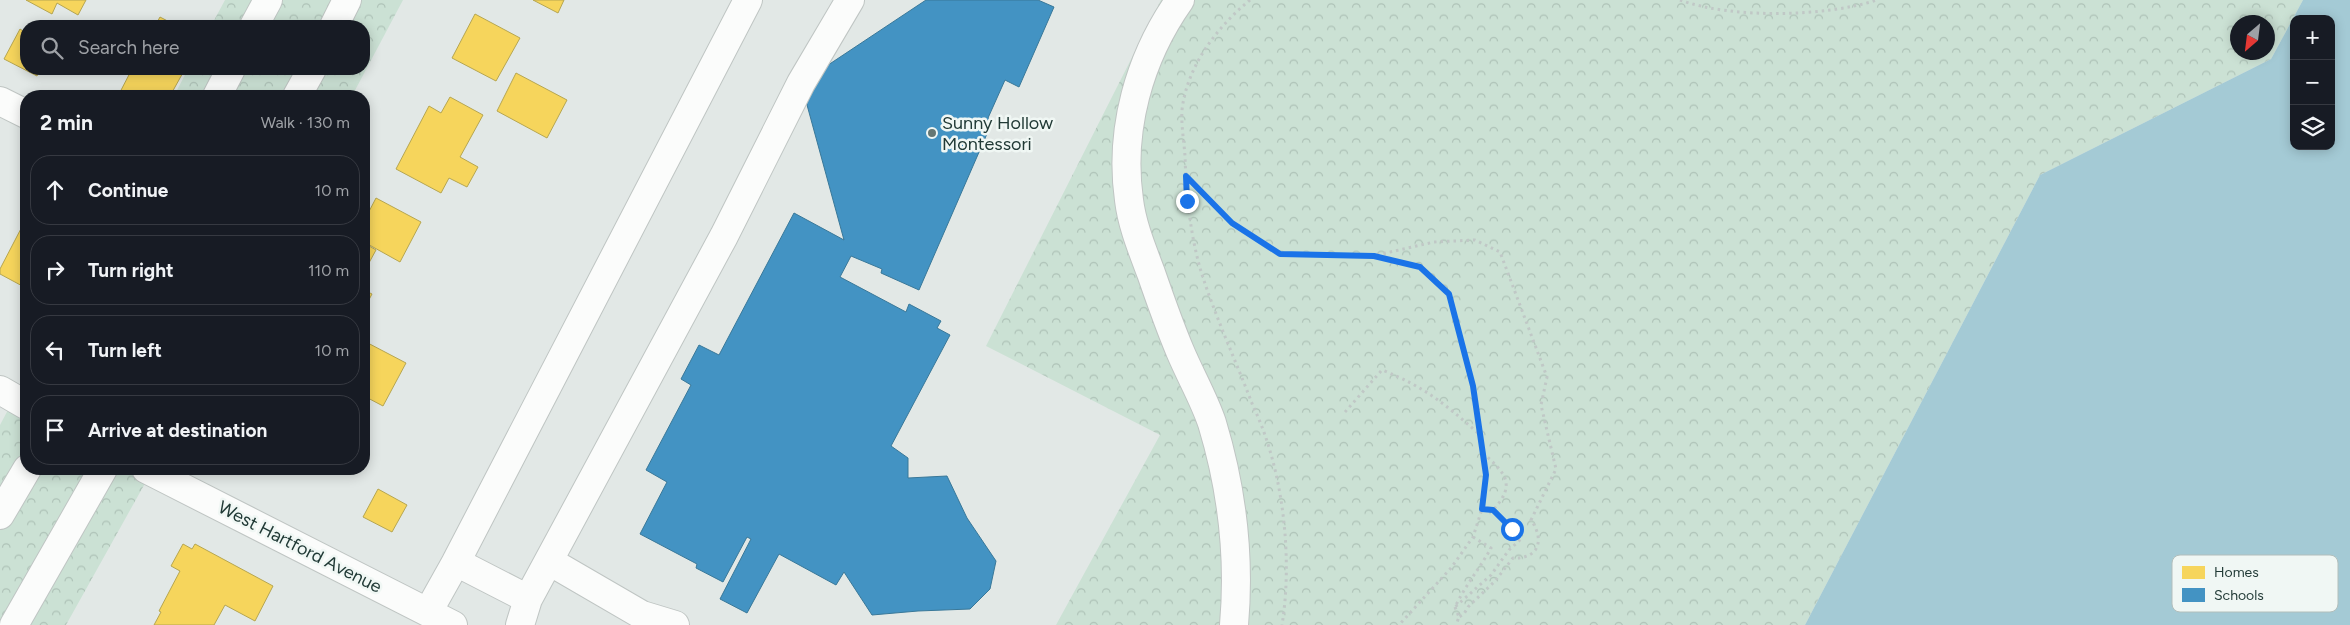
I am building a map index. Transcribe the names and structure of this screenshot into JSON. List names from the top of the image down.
{
  "streets": {
    "street": ["West Hartford Avenue"]
  },
  "places": ["Sunny Hollow Montessori"],
  "legend": ["Homes", "Schools"],
  "north": "bottom left",
  "page": {
    "map_buttons": ["+", "−"],
    "search": "Search here",
    "heading": ["2 min", "Walk · 130 m"],
    "list": [
      ["Continue", "10 m"],
      ["Turn right", "110 m"],
      ["Turn left", "10 m"],
      "Arrive at destination"
    ]
  }
}
